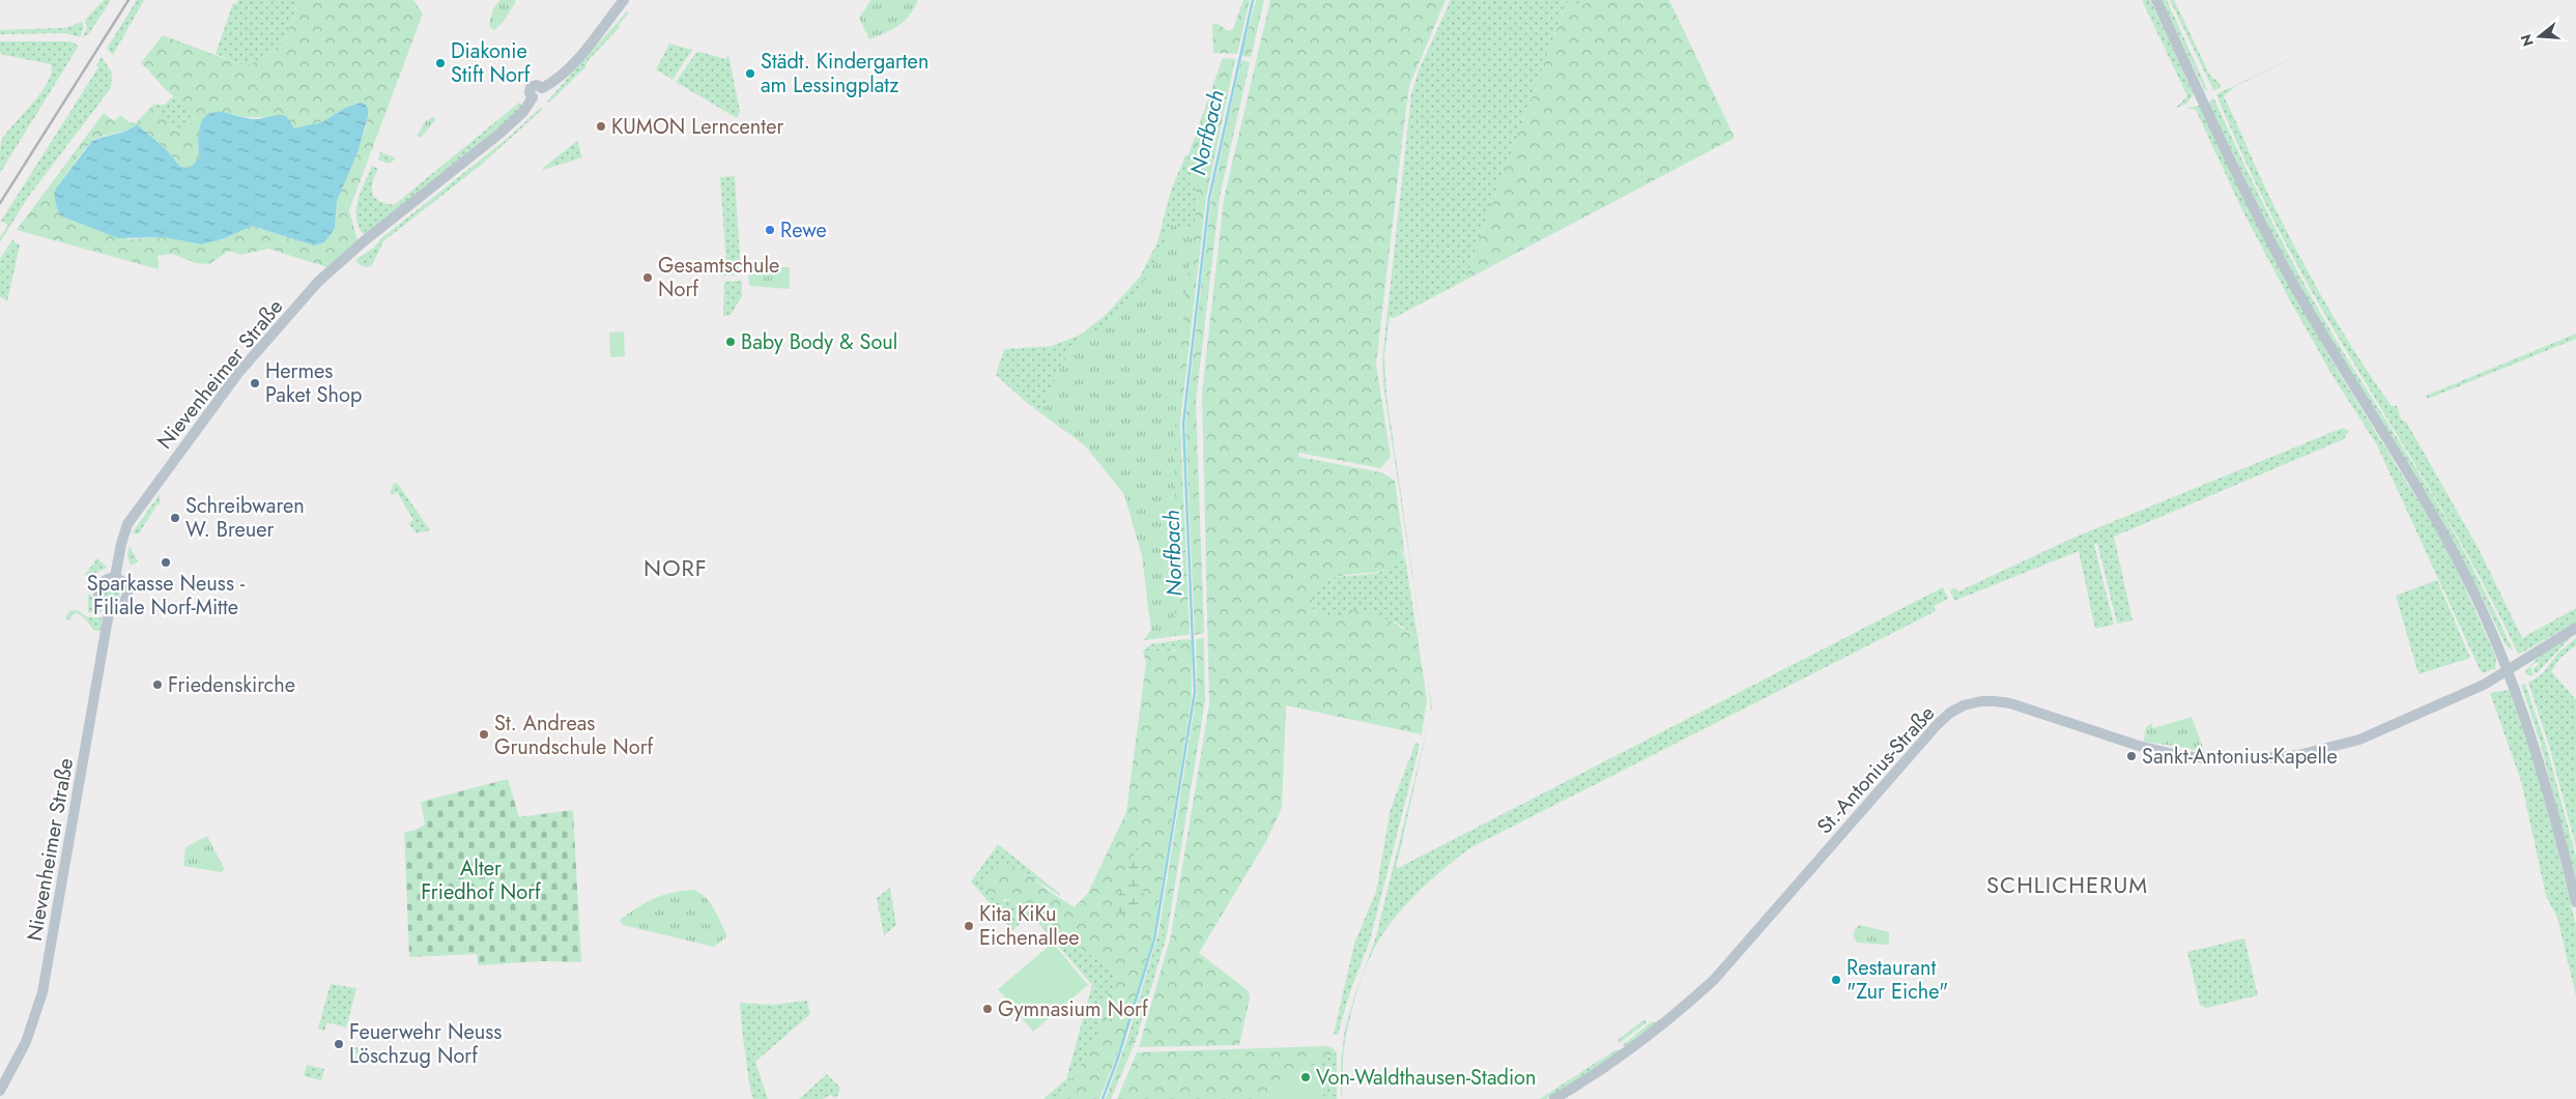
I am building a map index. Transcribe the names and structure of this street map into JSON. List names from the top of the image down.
{
  "streets": {
    "main road": ["Nievenheimer Straße", "St.-Antonius-Straße"]
  },
  "districts": ["NORF", "SCHLICHERUM"],
  "water": ["Norfbach"],
  "parks": ["Alter Friedhof Norf"],
  "places": [
    "Diakonie Stift Norf",
    "Städt. Kindergarten am Lessingplatz",
    "KUMON Lerncenter",
    "Rewe",
    "Gesamtschule Norf",
    "Baby Body & Soul",
    "Hermes Paket Shop",
    "Schreibwaren W. Breuer",
    "Sparkasse Neuss - Filiale Norf-Mitte",
    "Friedenskirche",
    "St. Andreas Grundschule Norf",
    "Sankt-Antonius-Kapelle",
    "Kita KiKu Eichenallee",
    "Restaurant \"Zur Eiche\"",
    "Gymnasium Norf",
    "Feuerwehr Neuss Löschzug Norf",
    "Von-Waldthausen-Stadion"
  ],
  "north": "left"
}
